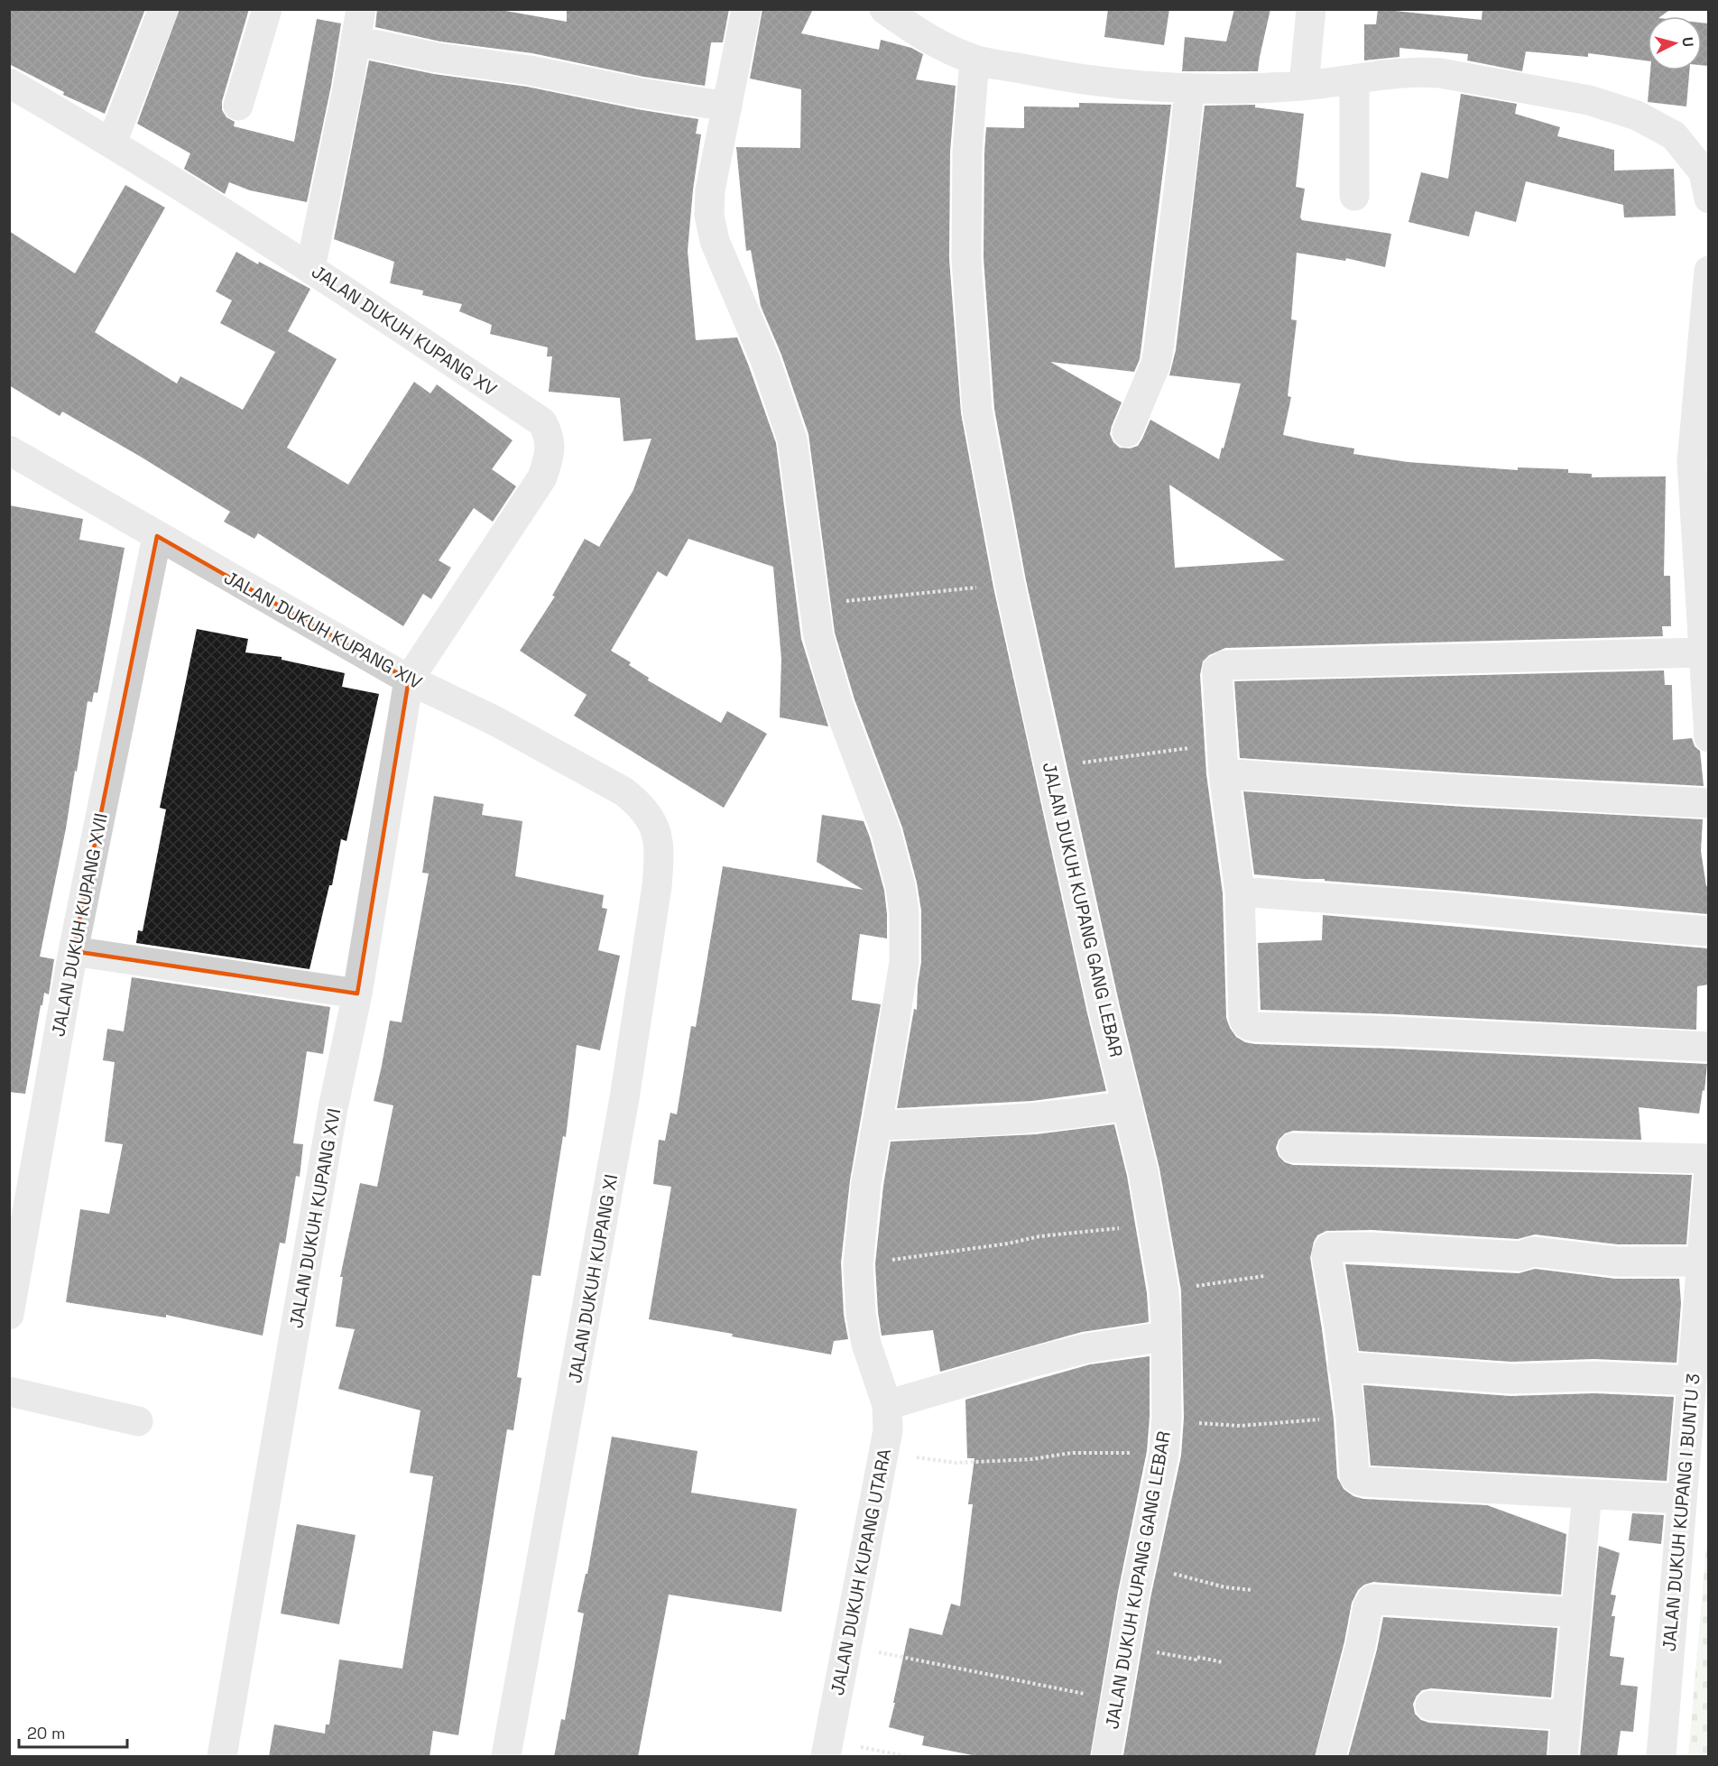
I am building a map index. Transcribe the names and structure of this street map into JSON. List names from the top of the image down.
{
  "streets": {
    "street": [
      "JALAN DUKUH KUPANG XV",
      "JALAN DUKUH KUPANG XIV",
      "JALAN DUKUH KUPANG GANG LEBAR",
      "JALAN DUKUH KUPANG XVII",
      "JALAN DUKUH KUPANG XVI",
      "JALAN DUKUH KUPANG XI",
      "JALAN DUKUH KUPANG I BUNTU 3",
      "JALAN DUKUH KUPANG UTARA"
    ]
  },
  "crossings": [
    ["JALAN DUKUH KUPANG XV", "JALAN DUKUH KUPANG XIV"],
    ["JALAN DUKUH KUPANG XV", "JALAN DUKUH KUPANG XVI"],
    ["JALAN DUKUH KUPANG XIV", "JALAN DUKUH KUPANG XVII"],
    ["JALAN DUKUH KUPANG XIV", "JALAN DUKUH KUPANG XVI"],
    ["JALAN DUKUH KUPANG XIV", "JALAN DUKUH KUPANG XI"]
  ],
  "scale_bar": "20 m",
  "north": "right"
}
